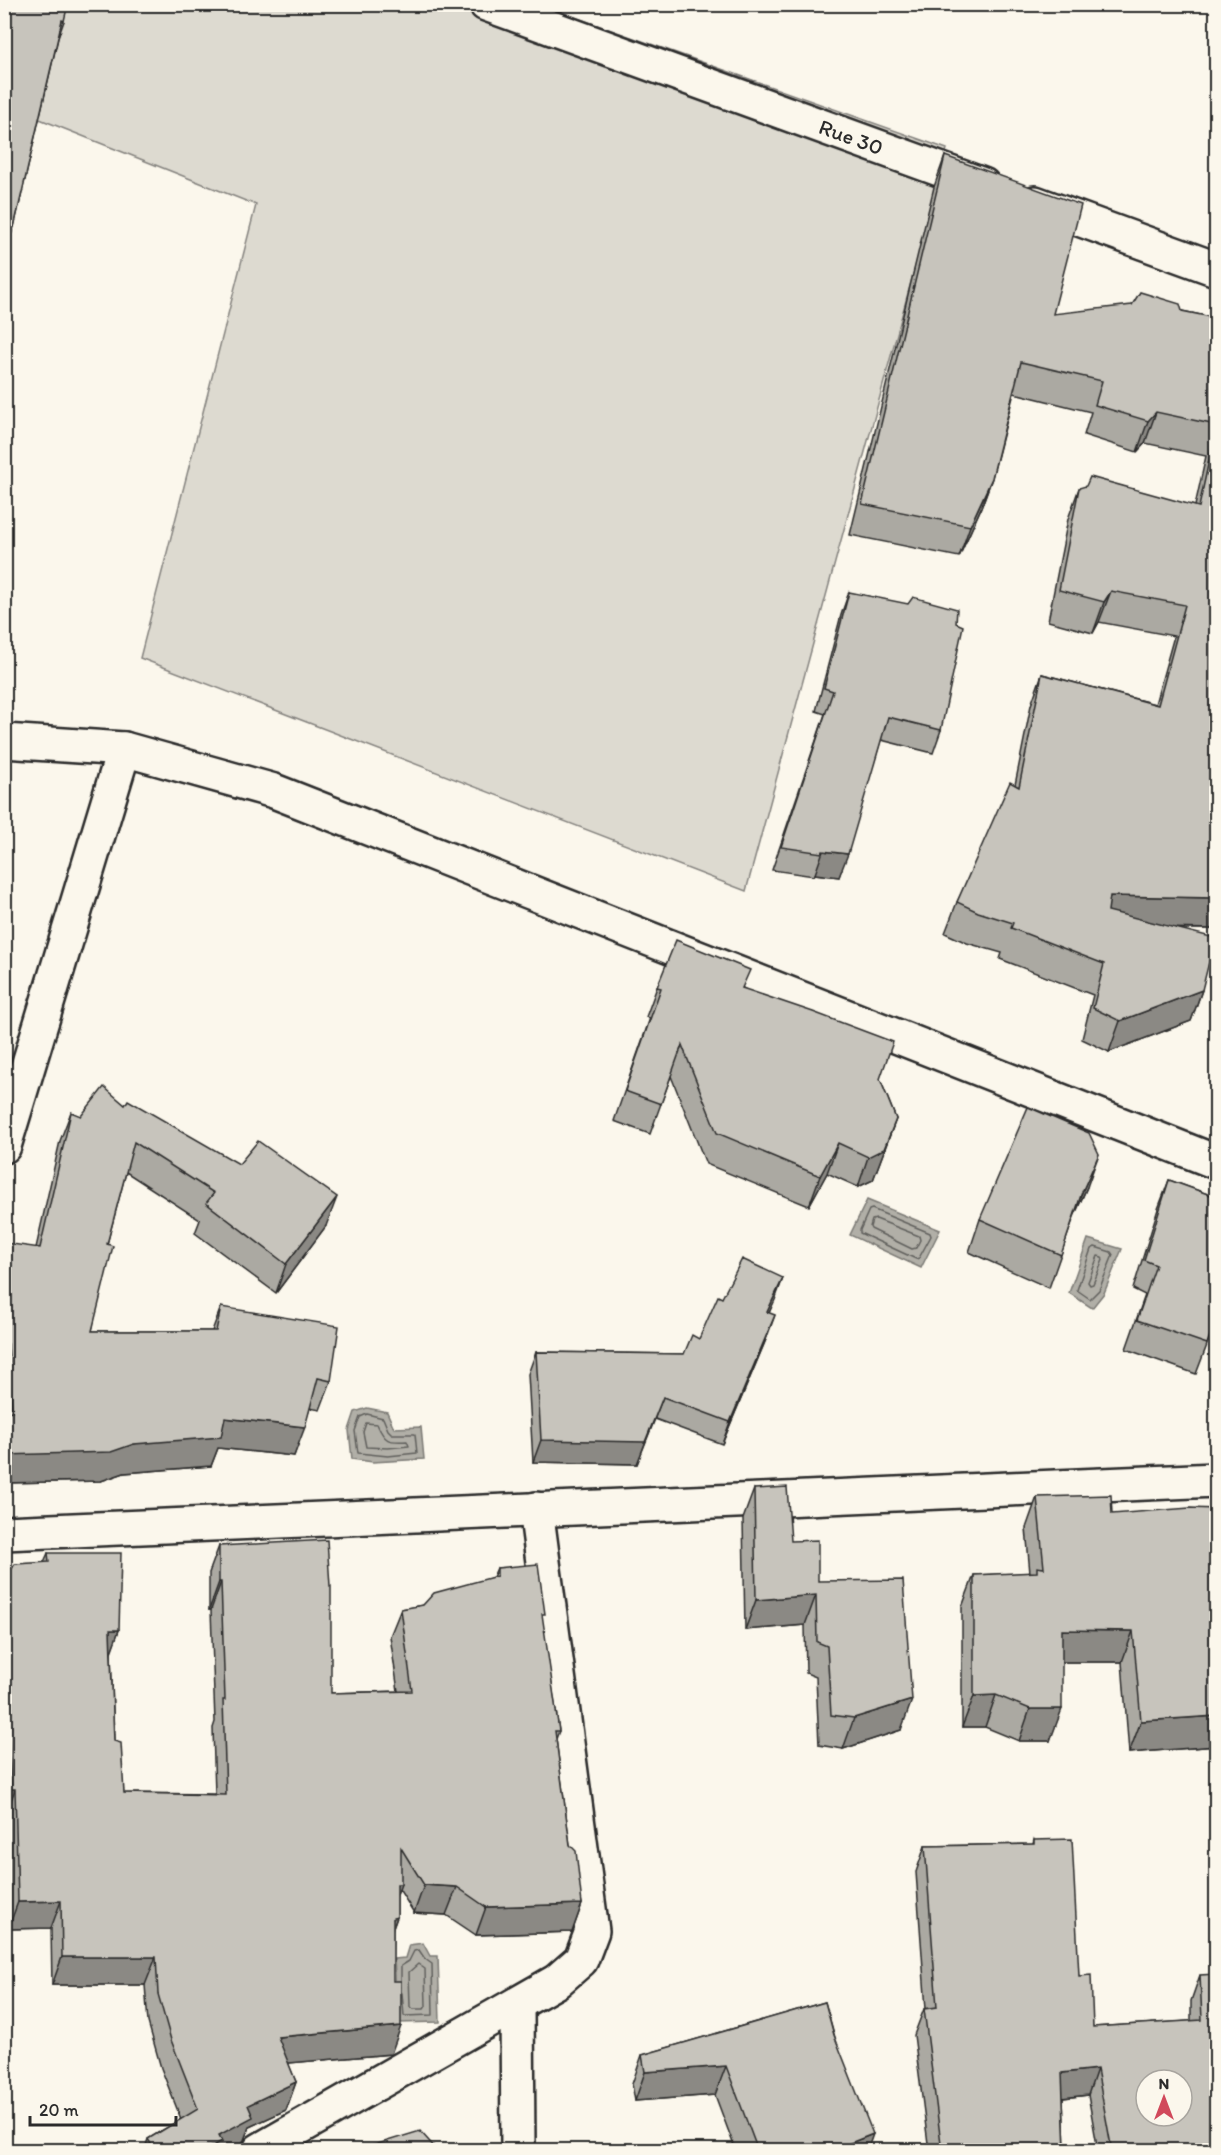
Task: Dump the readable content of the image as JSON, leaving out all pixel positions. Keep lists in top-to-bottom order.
{
  "streets": {
    "street": ["Rue 30"]
  },
  "scale_bar": "20 m",
  "north": "top"
}
